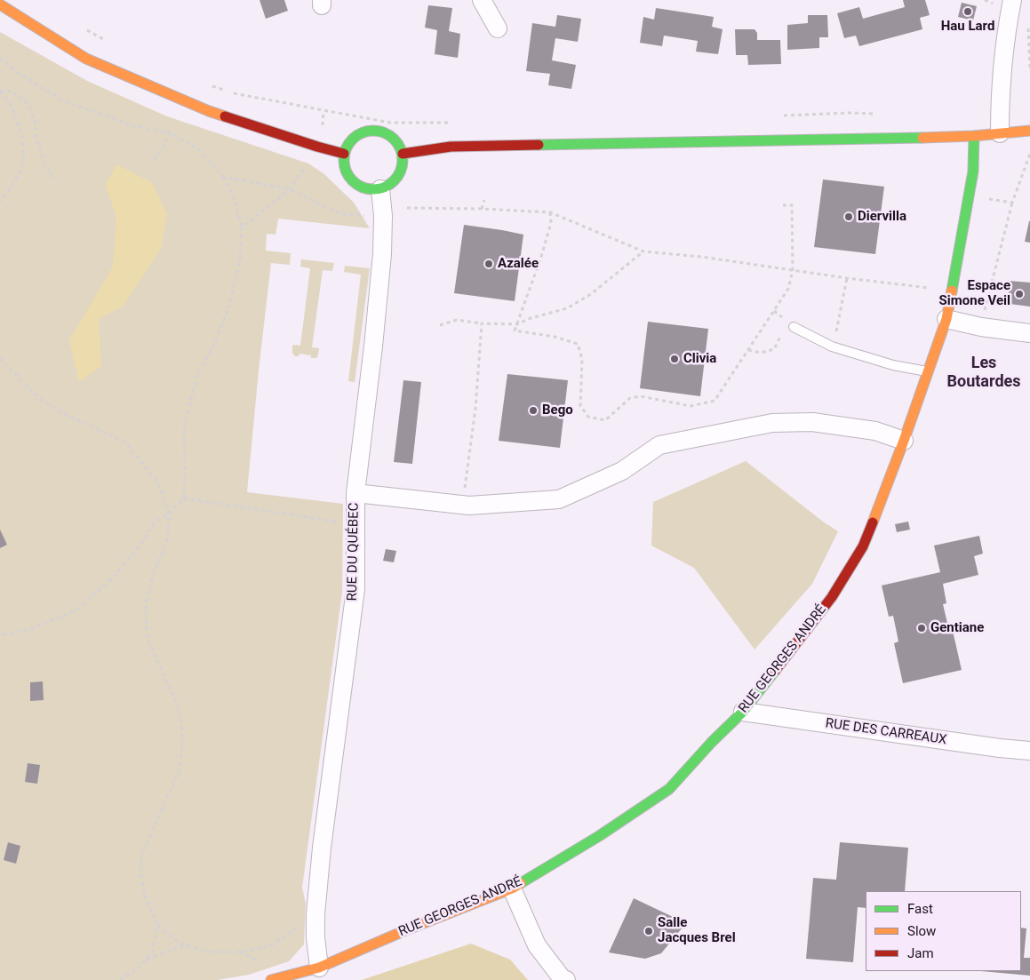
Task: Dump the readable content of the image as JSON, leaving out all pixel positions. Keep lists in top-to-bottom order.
{
  "streets": {
    "street": ["RUE DU QUÉBEC", "RUE GEORGES ANDRÉ", "RUE DES CARREAUX"]
  },
  "crossings": [
    ["RUE DU QUÉBEC", "RUE GEORGES ANDRÉ"],
    ["RUE GEORGES ANDRÉ", "RUE DES CARREAUX"]
  ],
  "districts": ["Les Boutardes"],
  "places": [
    "Hau Lard",
    "Diervilla",
    "Azalée",
    "Espace Simone Veil",
    "Clivia",
    "Bego",
    "Gentiane",
    "Salle Jacques Brel"
  ],
  "legend": ["Fast", "Slow", "Jam"]
}
